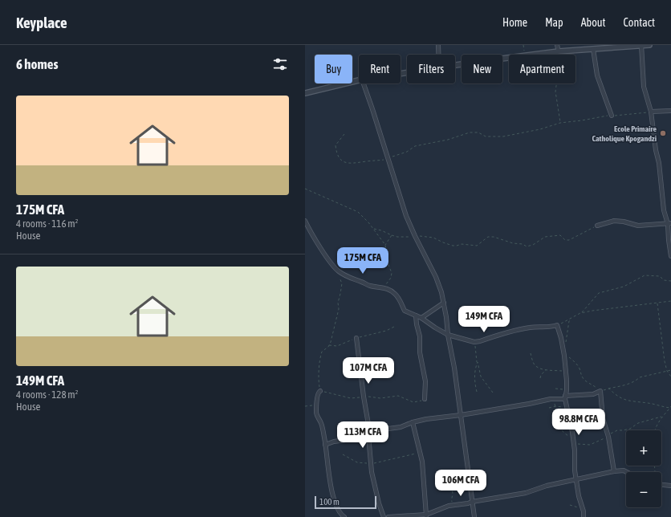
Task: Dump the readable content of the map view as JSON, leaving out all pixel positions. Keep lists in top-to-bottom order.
{
  "places": ["Ecole Primaire Catholique Kpogandzi"],
  "scale_bar": "100 m",
  "page": {
    "header": "Keyplace",
    "nav": [
      "Home",
      "Map",
      "About",
      "Contact"
    ],
    "heading": "6 homes",
    "chip": [
      "Buy",
      "Rent",
      "Filters",
      "New",
      "Apartment"
    ],
    "list": [
      {
        "name": "175M CFA",
        "note": "4 rooms · 116 m² · House"
      },
      {
        "name": "149M CFA",
        "note": "4 rooms · 128 m² · House"
      }
    ],
    "price": [
      "175M CFA",
      "149M CFA",
      "107M CFA",
      "98.8M CFA",
      "113M CFA",
      "106M CFA"
    ],
    "map_buttons": ["+", "−"],
    "scale": "100 m"
  }
}
